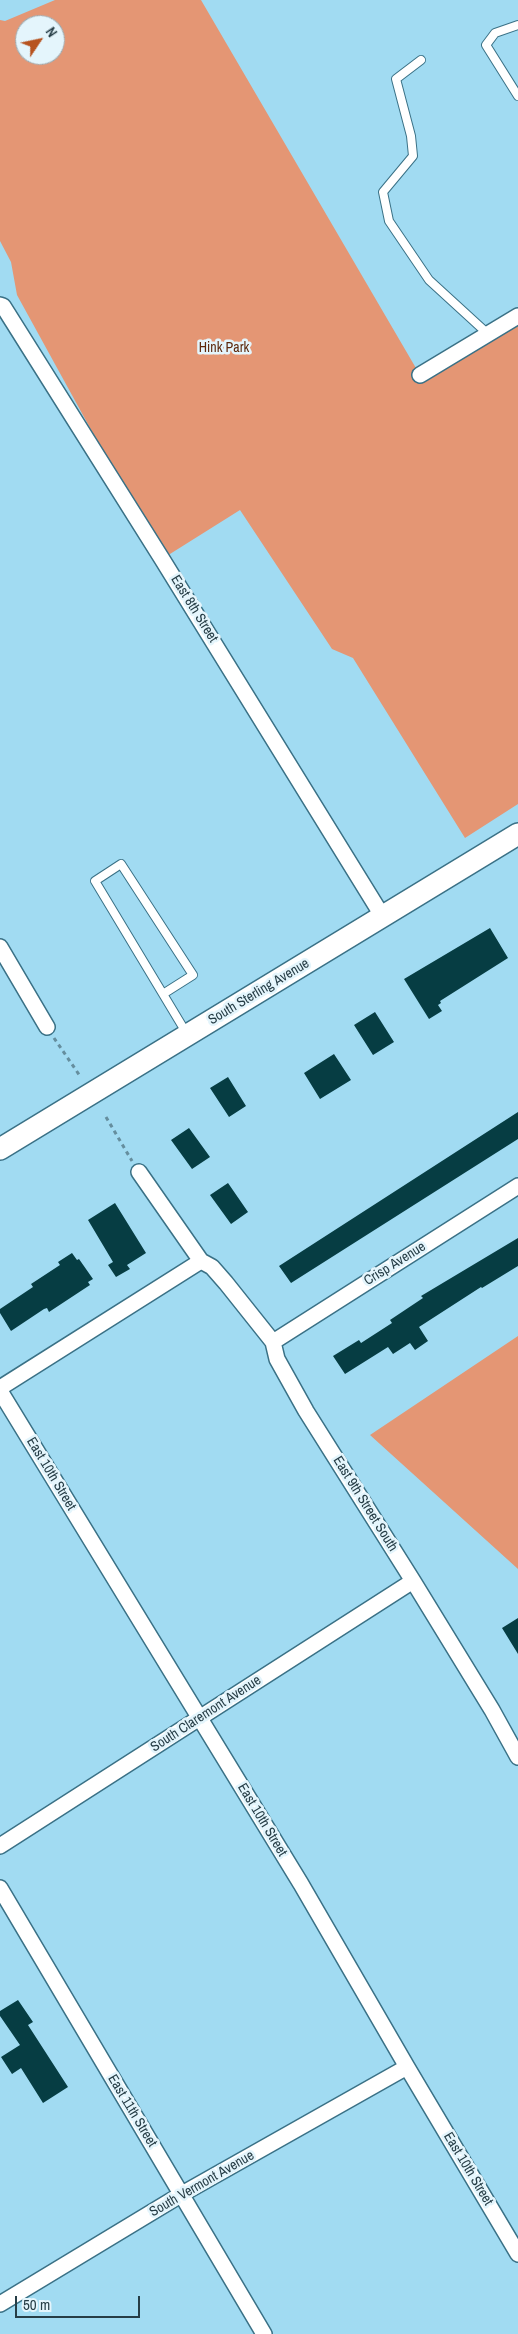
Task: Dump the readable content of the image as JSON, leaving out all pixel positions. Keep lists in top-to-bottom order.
{
  "streets": {
    "main road": ["South Sterling Avenue"],
    "street": [
      "East 8th Street",
      "Crisp Avenue",
      "East 10th Street",
      "East 9th Street South",
      "South Claremont Avenue",
      "East 11th Street",
      "South Vermont Avenue"
    ]
  },
  "crossings": [
    ["East 8th Street", "South Sterling Avenue"],
    ["Crisp Avenue", "East 9th Street South"],
    ["East 10th Street", "South Claremont Avenue"],
    ["East 10th Street", "South Vermont Avenue"],
    ["East 9th Street South", "South Claremont Avenue"],
    ["East 11th Street", "South Vermont Avenue"]
  ],
  "parks": ["Hink Park"],
  "scale_bar": "50 m",
  "north": "top right"
}
